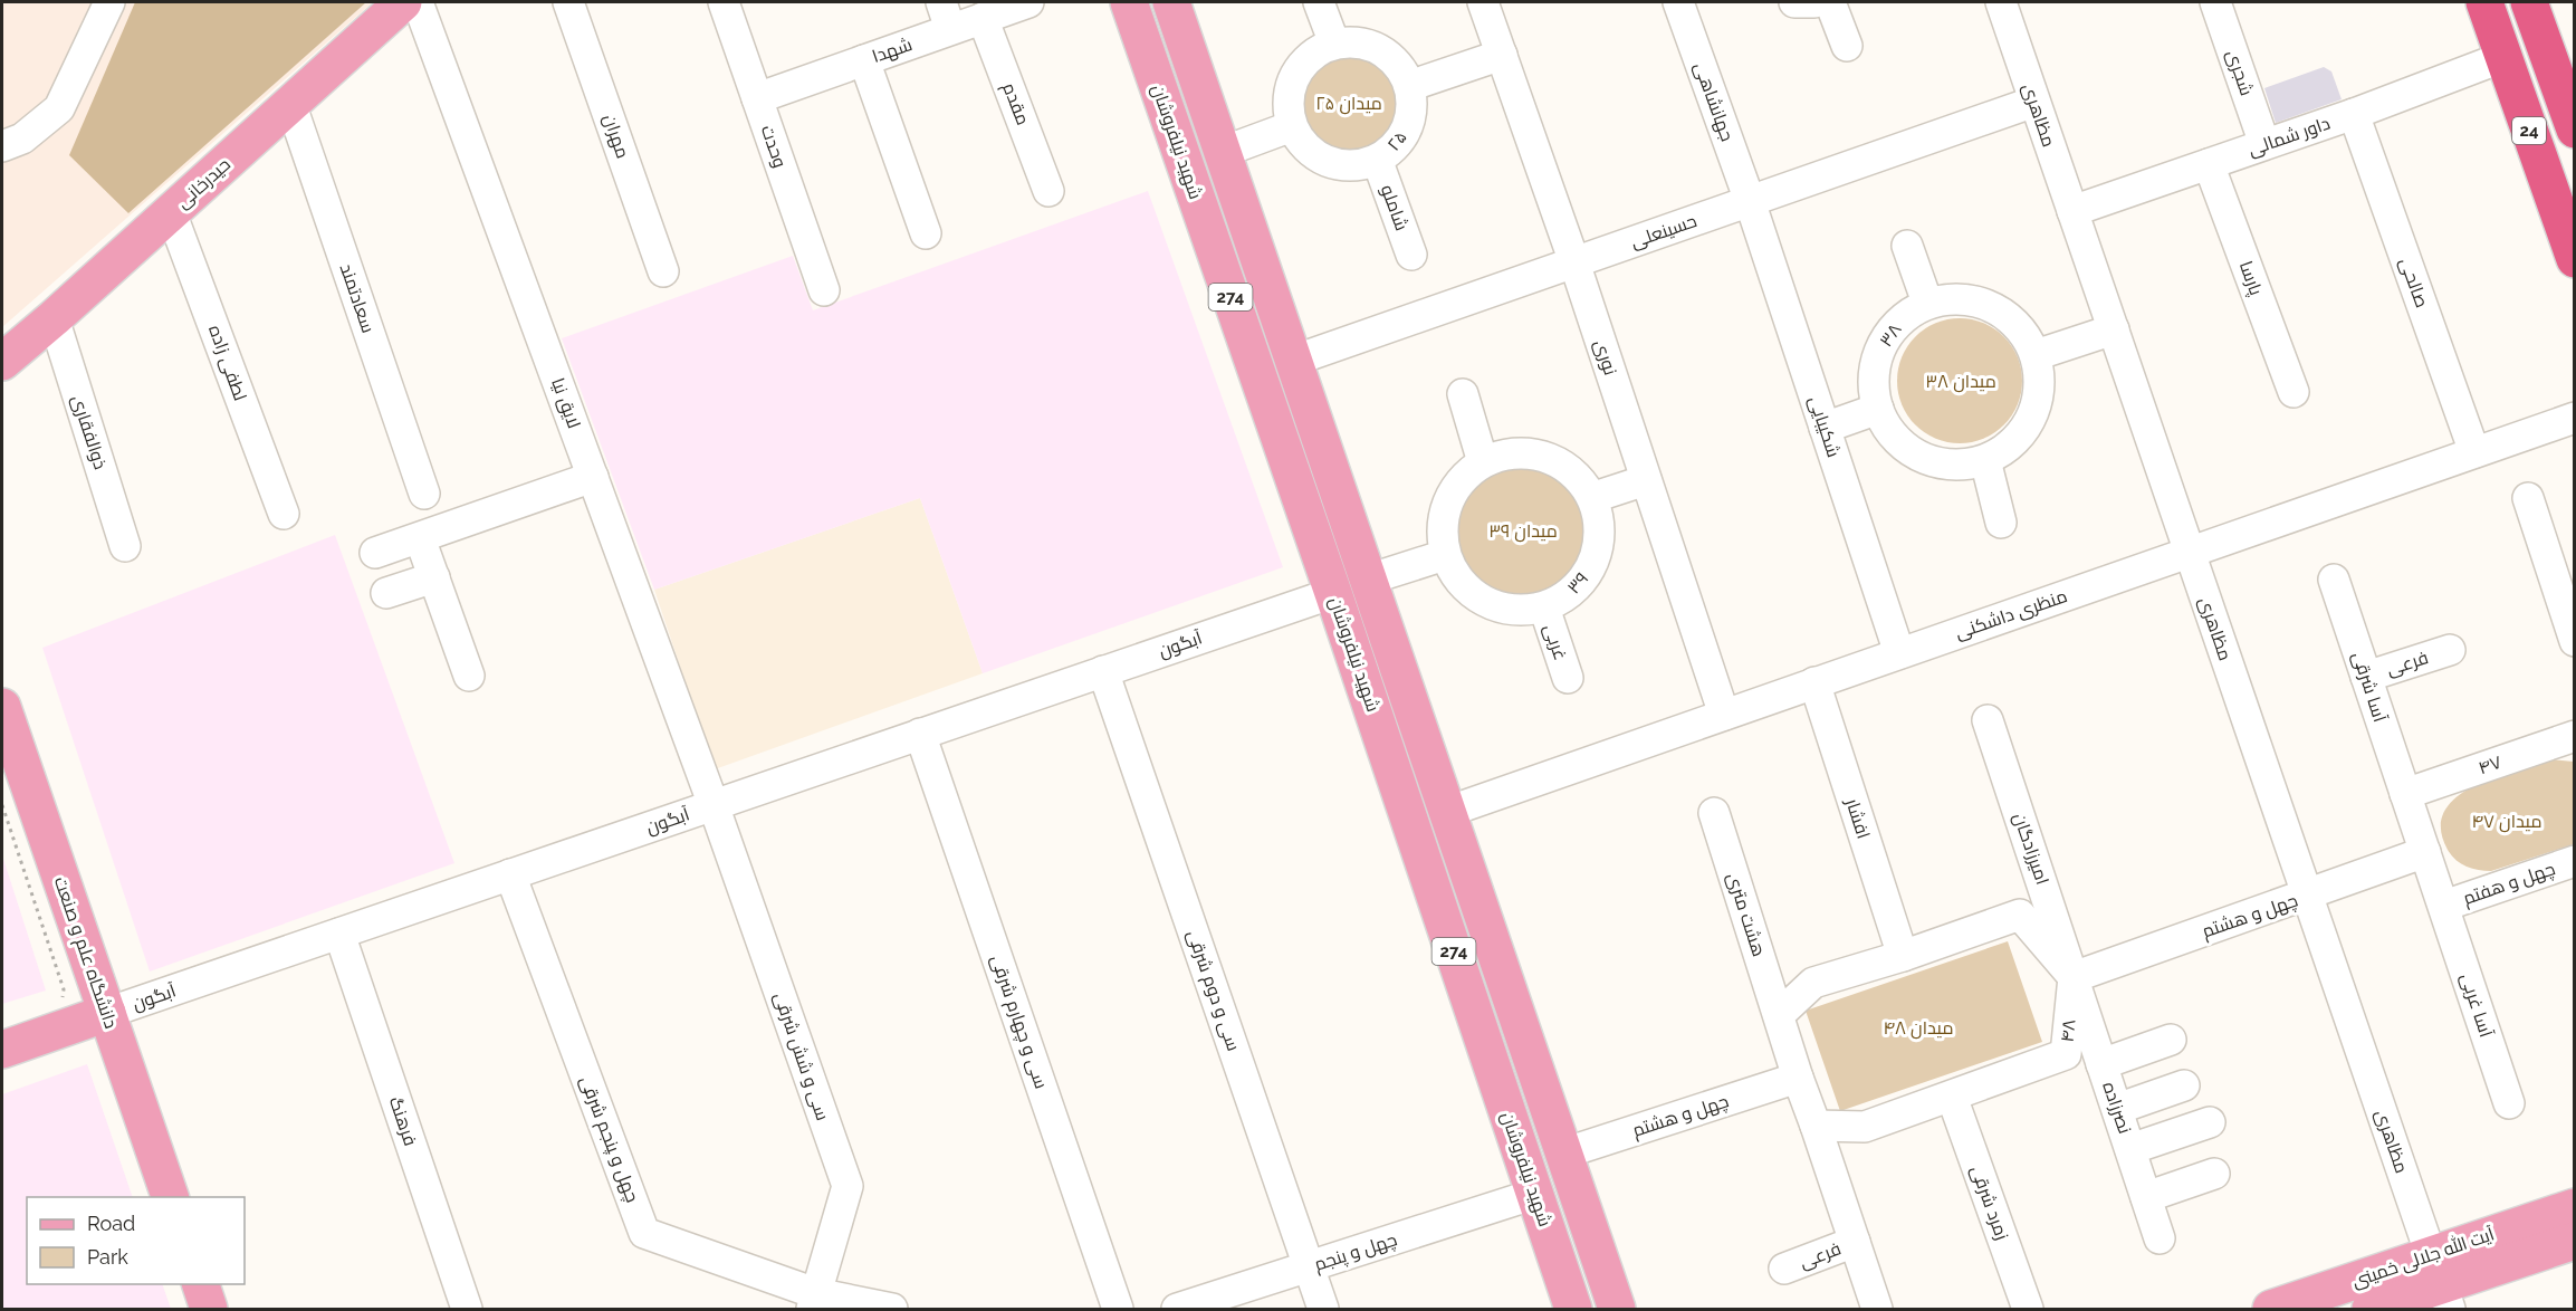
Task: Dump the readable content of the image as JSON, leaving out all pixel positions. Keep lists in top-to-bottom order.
{
  "streets": {
    "highway": ["24"],
    "main road": [
      "شهید نیلفروشان",
      "حیدرخانی",
      "274",
      "آبگون",
      "دانشگاه علم و صنعت",
      "آيت الله جلالى خمينى"
    ],
    "street": [
      "شهدا",
      "شجری",
      "جهانشاهی",
      "مقدم",
      "مظاهری",
      "مهران",
      "داور شمالی",
      "۲۵",
      "وحدت",
      "شاملو",
      "حسینعلی",
      "پارسا",
      "صالحی",
      "سعادتمند",
      "۳۸",
      "نوری",
      "لطفی زاده",
      "لایق نیا",
      "شکیبایی",
      "ذوالفقاری",
      "۳۹",
      "منظری داشکنی",
      "غربی",
      "فرعی",
      "آسا شرقی",
      "۴۷",
      "افشار",
      "امیرزادگان",
      "چهل و هفتم",
      "هشت متری",
      "چهل و هشتم",
      "سی و دوم شرقی",
      "آسا غربی",
      "سی و چهارم شرقی",
      "۴۸",
      "سی و شش شرقی",
      "نصرزاده",
      "فرهنگ",
      "چهل و ‍پنجم شرقی",
      "زمرد شرقی",
      "چهل و پنجم"
    ]
  },
  "crossings": [
    ["شهدا", "مقدم"],
    ["شهدا", "وحدت"],
    ["شجری", "داور شمالی"],
    ["جهانشاهی", "حسینعلی"],
    ["جهانشاهی", "شکیبایی"],
    ["مظاهری", "داور شمالی"],
    ["مظاهری", "حسینعلی"],
    ["مظاهری", "منظری داشکنی"],
    ["مظاهری", "چهل و هشتم"],
    ["مظاهری", "آيت الله جلالى خمينى"],
    ["24", "داور شمالی"],
    ["داور شمالی", "پارسا"],
    ["داور شمالی", "صالحی"],
    ["۲۵", "شاملو"],
    ["شهید نیلفروشان", "274"],
    ["شهید نیلفروشان", "منظری داشکنی"],
    ["شهید نیلفروشان", "آبگون"],
    ["شهید نیلفروشان", "چهل و هشتم"],
    ["شهید نیلفروشان", "چهل و پنجم"],
    ["حیدرخانی", "سعادتمند"],
    ["حیدرخانی", "لطفی زاده"],
    ["حیدرخانی", "ذوالفقاری"],
    ["حسینعلی", "274"],
    ["حسینعلی", "نوری"],
    ["حسینعلی", "شکیبایی"],
    ["صالحی", "منظری داشکنی"],
    ["نوری", "منظری داشکنی"],
    ["لایق نیا", "آبگون"],
    ["لایق نیا", "سی و شش شرقی"],
    ["شکیبایی", "منظری داشکنی"],
    ["۳۹", "غربی"],
    ["منظری داشکنی", "افشار"],
    ["آبگون", "دانشگاه علم و صنعت"],
    ["آبگون", "سی و دوم شرقی"],
    ["آبگون", "سی و چهارم شرقی"],
    ["آبگون", "سی و شش شرقی"],
    ["آبگون", "فرهنگ"],
    ["آبگون", "چهل و ‍پنجم شرقی"],
    ["فرعی", "آسا شرقی"],
    ["آسا شرقی", "۴۷"],
    ["آسا شرقی", "چهل و هشتم"],
    ["آسا شرقی", "آسا غربی"],
    ["امیرزادگان", "چهل و هشتم"],
    ["امیرزادگان", "۴۸"],
    ["امیرزادگان", "نصرزاده"],
    ["چهل و هفتم", "آسا غربی"],
    ["چهل و هشتم", "آسا غربی"],
    ["چهل و هشتم", "۴۸"],
    ["چهل و هشتم", "نصرزاده"],
    ["سی و دوم شرقی", "چهل و پنجم"],
    ["۴۸", "نصرزاده"],
    ["۴۸", "زمرد شرقی"],
    ["سی و شش شرقی", "چهل و ‍پنجم شرقی"]
  ],
  "parks": [
    "میدان ۲۵",
    "میدان ۳۸",
    "میدان ۳۹",
    "میدان ۴۷",
    "میدان ۴۸"
  ],
  "legend": ["Road", "Park"]
}
